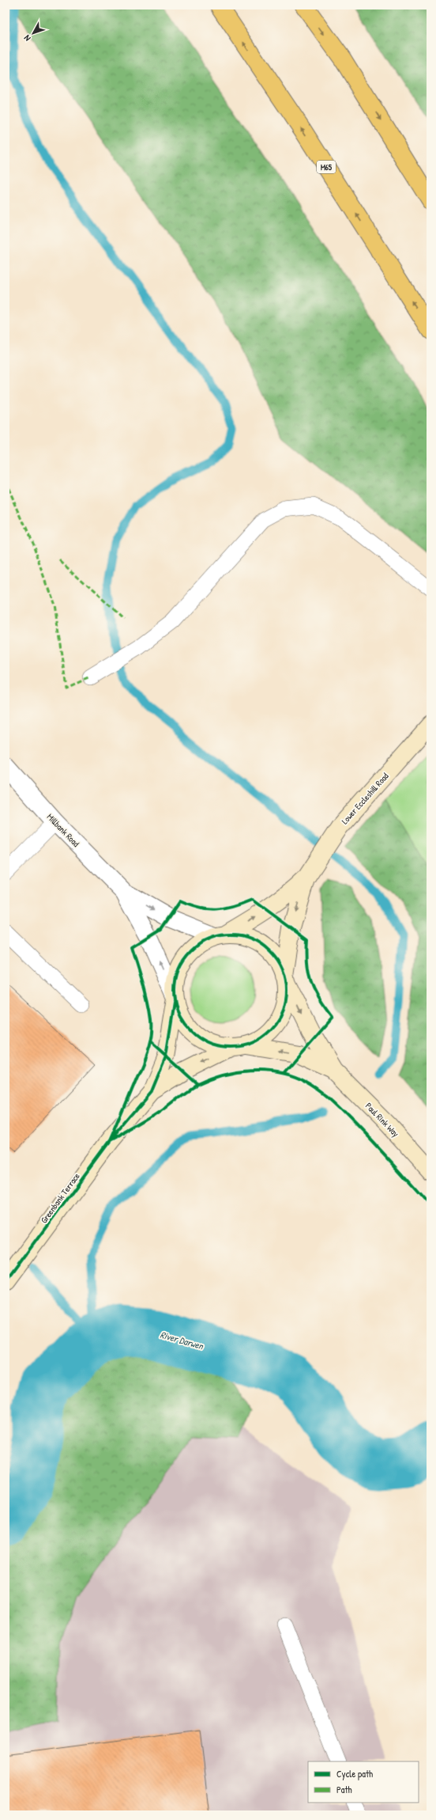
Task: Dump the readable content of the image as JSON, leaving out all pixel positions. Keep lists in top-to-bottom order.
{
  "streets": {
    "highway": ["M65"],
    "street": [
      "Lower Eccleshill Road",
      "Millbank Road",
      "Paul Rink Way",
      "Greenbank Terrace"
    ]
  },
  "crossings": [
    ["Lower Eccleshill Road", "Millbank Road"],
    ["Lower Eccleshill Road", "Paul Rink Way"],
    ["Lower Eccleshill Road", "Greenbank Terrace"],
    ["Millbank Road", "Paul Rink Way"],
    ["Millbank Road", "Greenbank Terrace"],
    ["Paul Rink Way", "Greenbank Terrace"]
  ],
  "water": ["River Darwen"],
  "legend": ["Cycle path", "Path"],
  "north": "bottom left"
}
